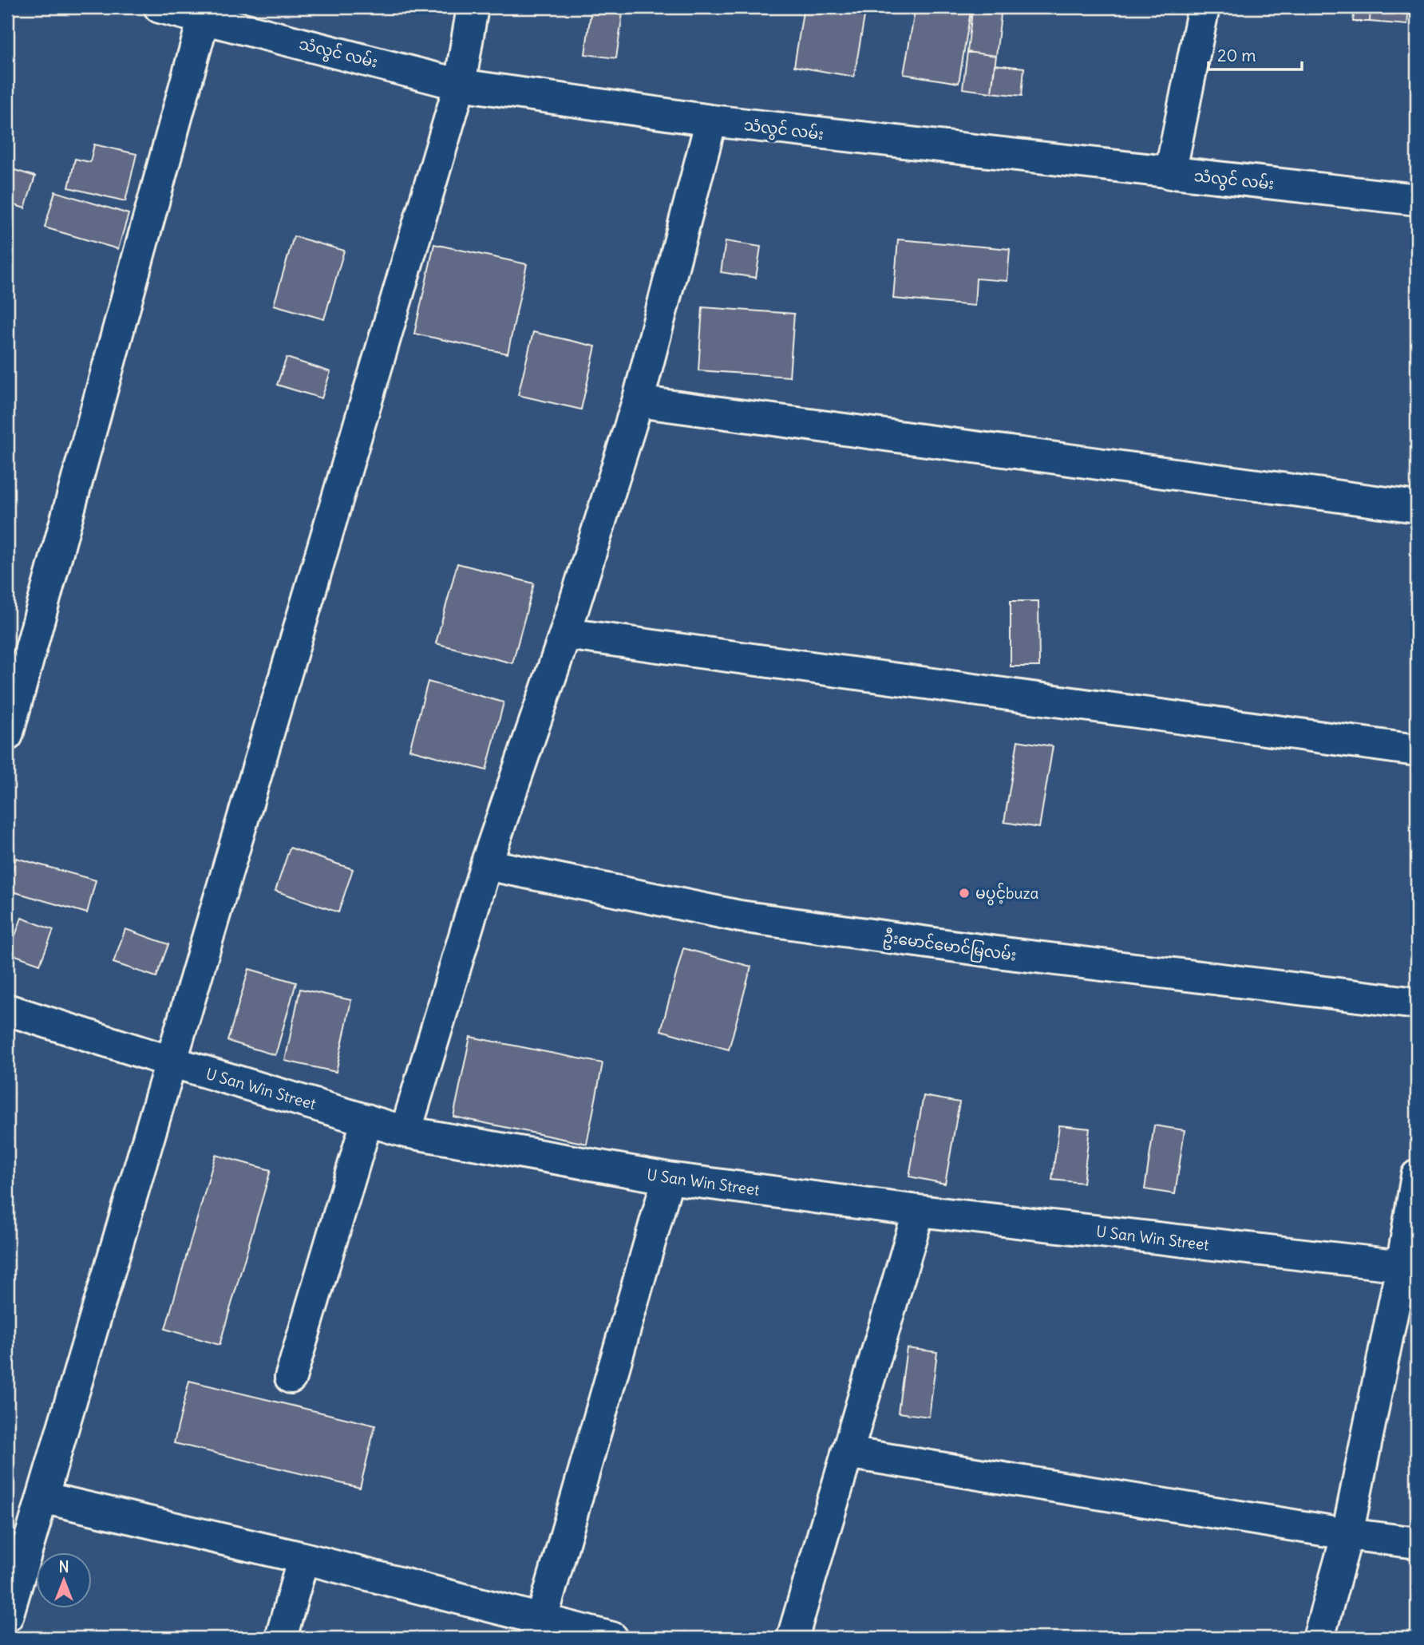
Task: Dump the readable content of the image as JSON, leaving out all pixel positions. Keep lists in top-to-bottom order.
{
  "streets": {
    "street": ["သံလွင် လမ်း", "ဦးမောင်မောင်မြလမ်း", "U San Win Street"]
  },
  "places": ["မပွင့်buza"],
  "scale_bar": "20 m",
  "north": "top"
}
